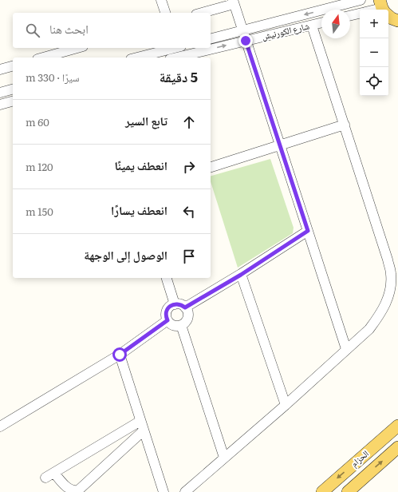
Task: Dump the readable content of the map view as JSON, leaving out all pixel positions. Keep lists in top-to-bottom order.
{
  "streets": {
    "main road": ["الحزام"],
    "street": ["شارع الكورنيش"]
  },
  "north": "top",
  "page": {
    "map_buttons": ["+", "−"],
    "search": "ابحث هنا",
    "heading": ["5 دقيقة", "سيرًا · 330 m"],
    "list": [
      ["تابع السير", "60 m"],
      ["انعطف يمينًا", "120 m"],
      ["انعطف يسارًا", "150 m"],
      "الوصول إلى الوجهة"
    ]
  }
}
